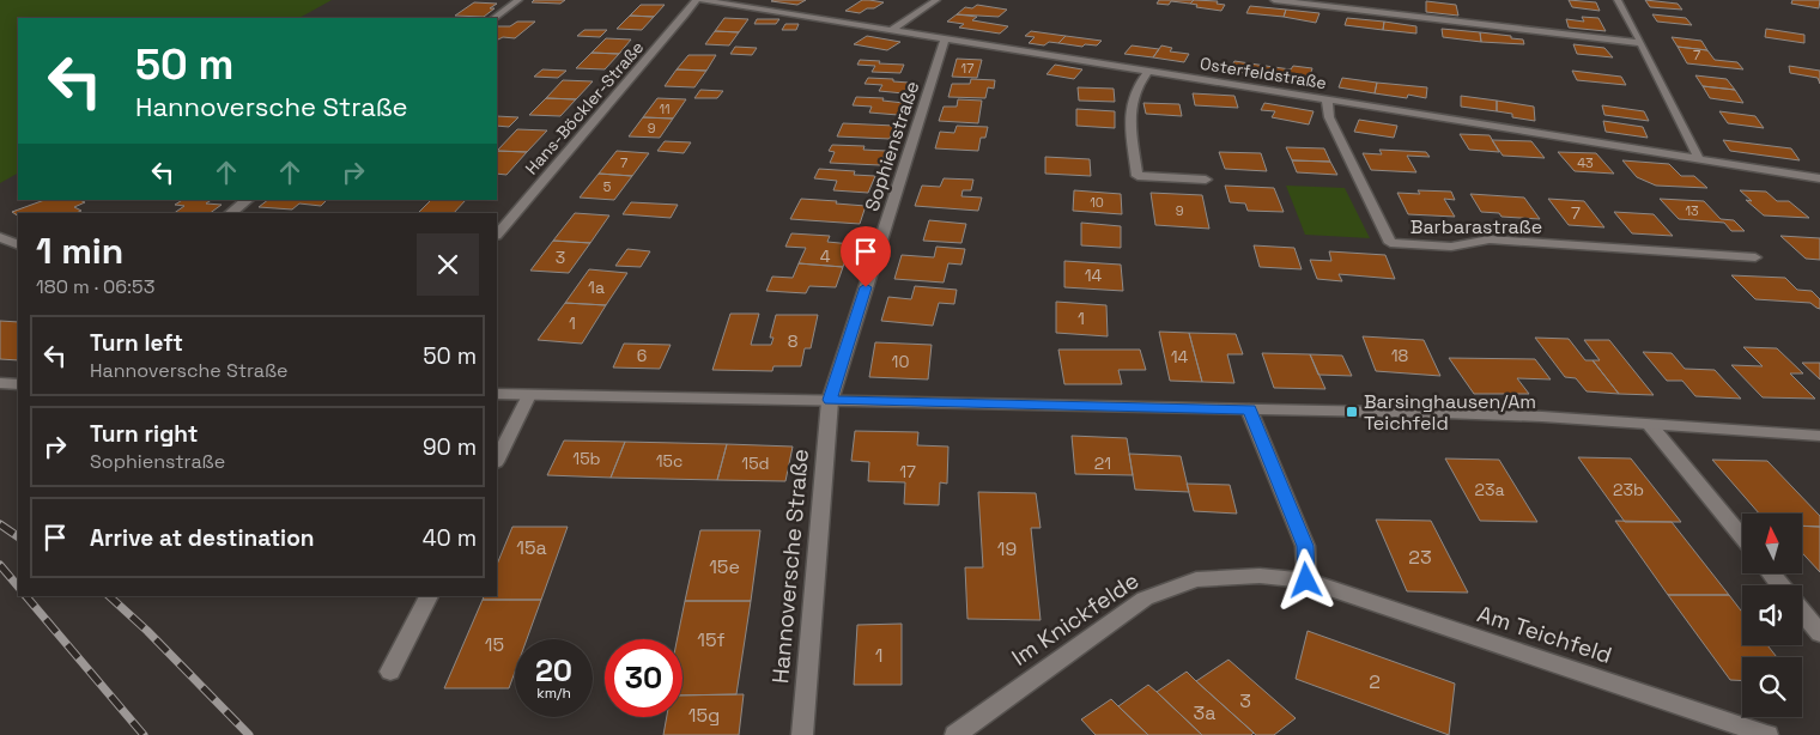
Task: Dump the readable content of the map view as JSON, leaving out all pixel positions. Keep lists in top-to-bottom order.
{
  "streets": {
    "street": [
      "Osterfeldstraße",
      "Hans-Böckler-Straße",
      "Sophienstraße",
      "Barbarastraße",
      "Hannoversche Straße",
      "Im Knickfelde",
      "Am Teichfeld"
    ]
  },
  "crossings": [
    ["Osterfeldstraße", "Sophienstraße"],
    ["Osterfeldstraße", "Barbarastraße"],
    ["Sophienstraße", "Hannoversche Straße"],
    ["Im Knickfelde", "Am Teichfeld"]
  ],
  "places": {
    "transit": ["Barsinghausen/Am Teichfeld"]
  },
  "house_numbers": [
    "7",
    "17",
    "11",
    "9",
    "7",
    "43",
    "5",
    "10",
    "9",
    "13",
    "7",
    "4",
    "3",
    "14",
    "1a",
    "1",
    "1",
    "8",
    "6",
    "18",
    "14",
    "10",
    "15b",
    "15c",
    "15d",
    "21",
    "17",
    "23a",
    "23b",
    "15a",
    "19",
    "23",
    "15e",
    "15f",
    "15",
    "1",
    "2",
    "3",
    "3a",
    "15g"
  ],
  "north": "top",
  "page": {
    "turn": ["50 m", "Hannoversche Straße"],
    "heading": ["1 min", "180 m · 06:53"],
    "list": [
      {
        "name": "Turn left",
        "note": "Hannoversche Straße",
        "value": "50 m"
      },
      {
        "name": "Turn right",
        "note": "Sophienstraße",
        "value": "90 m"
      },
      {
        "name": "Arrive at destination",
        "value": "40 m"
      }
    ],
    "speed": "20 km/h",
    "limit": "30"
  }
}
